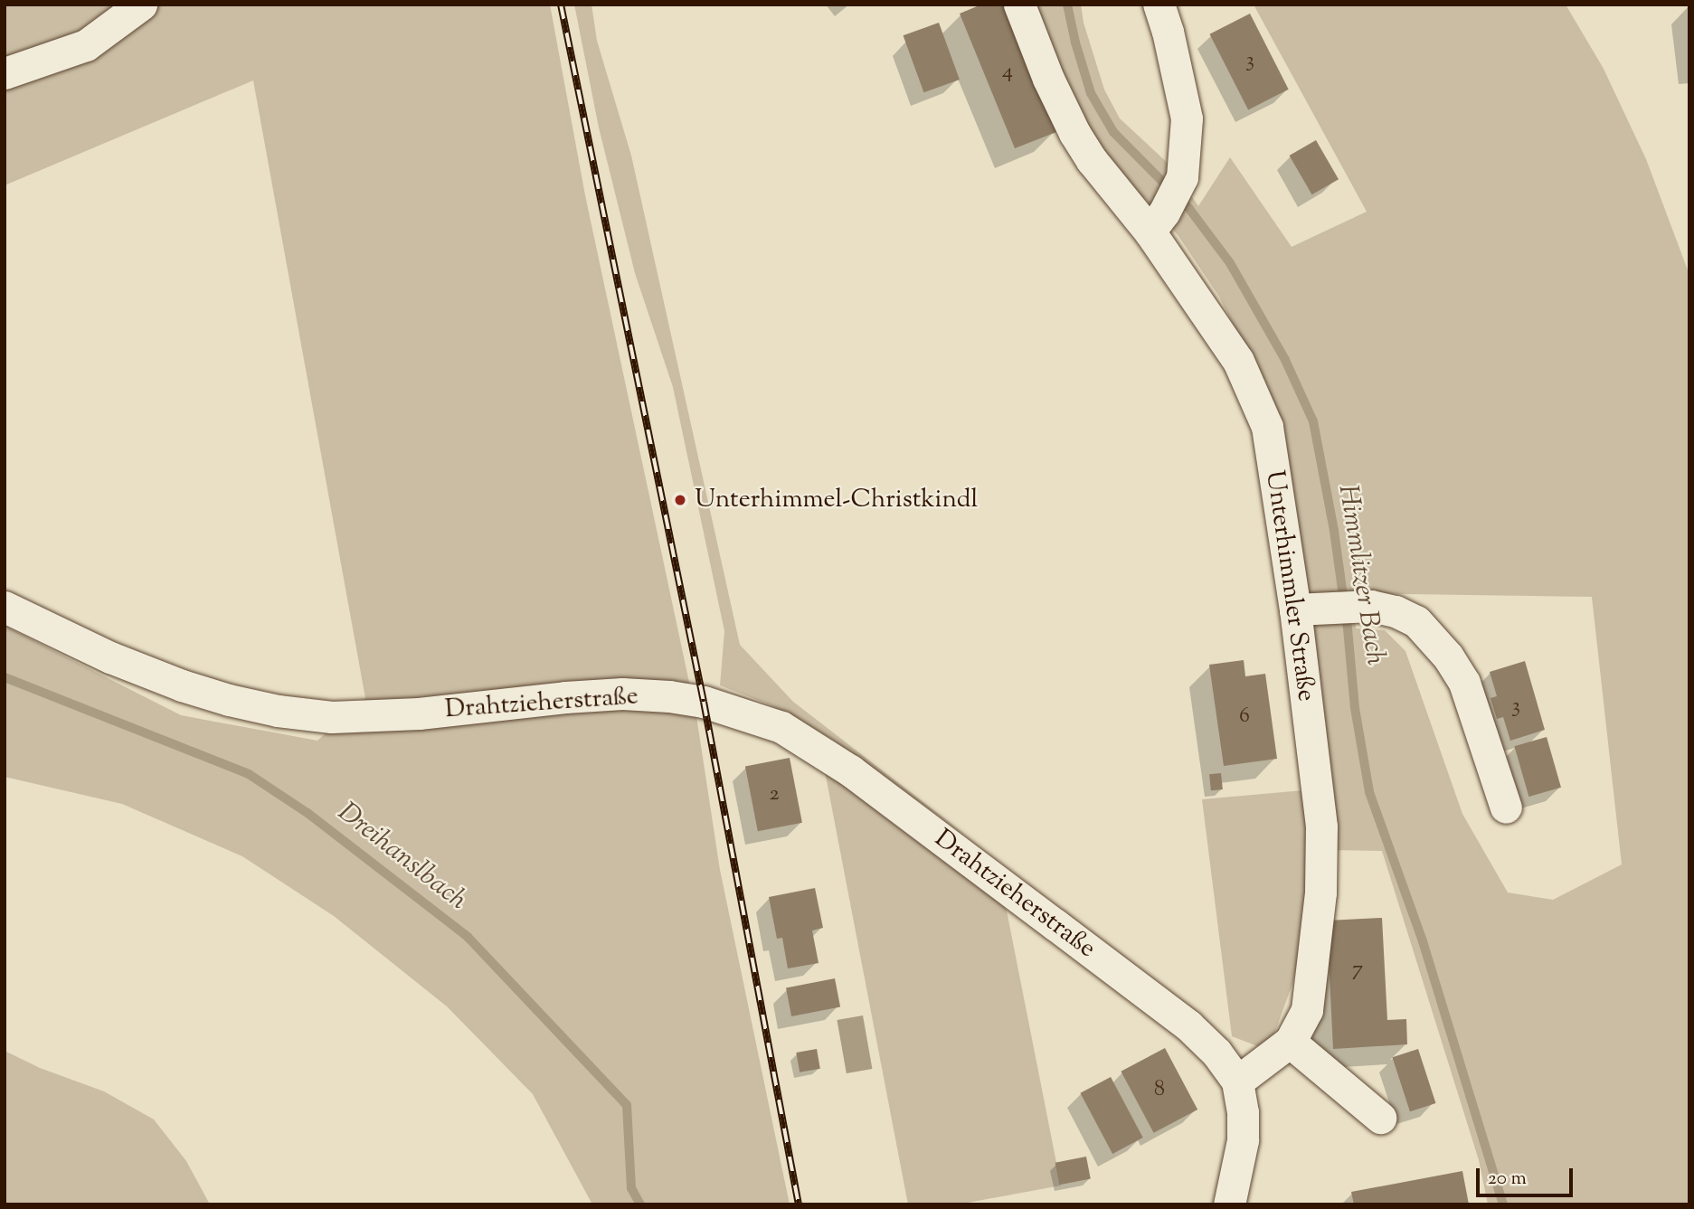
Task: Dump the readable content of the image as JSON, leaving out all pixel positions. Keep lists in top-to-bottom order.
{
  "streets": {
    "street": ["Unterhimmler Straße", "Drahtzieherstraße"]
  },
  "crossings": [
    ["Unterhimmler Straße", "Drahtzieherstraße"]
  ],
  "water": ["Himmlitzer Bach", "Dreihanslbach"],
  "places": ["Unterhimmel-Christkindl"],
  "house_numbers": [
    "3",
    "4",
    "3",
    "6",
    "2",
    "7",
    "8"
  ],
  "scale_bar": "20 m"
}
